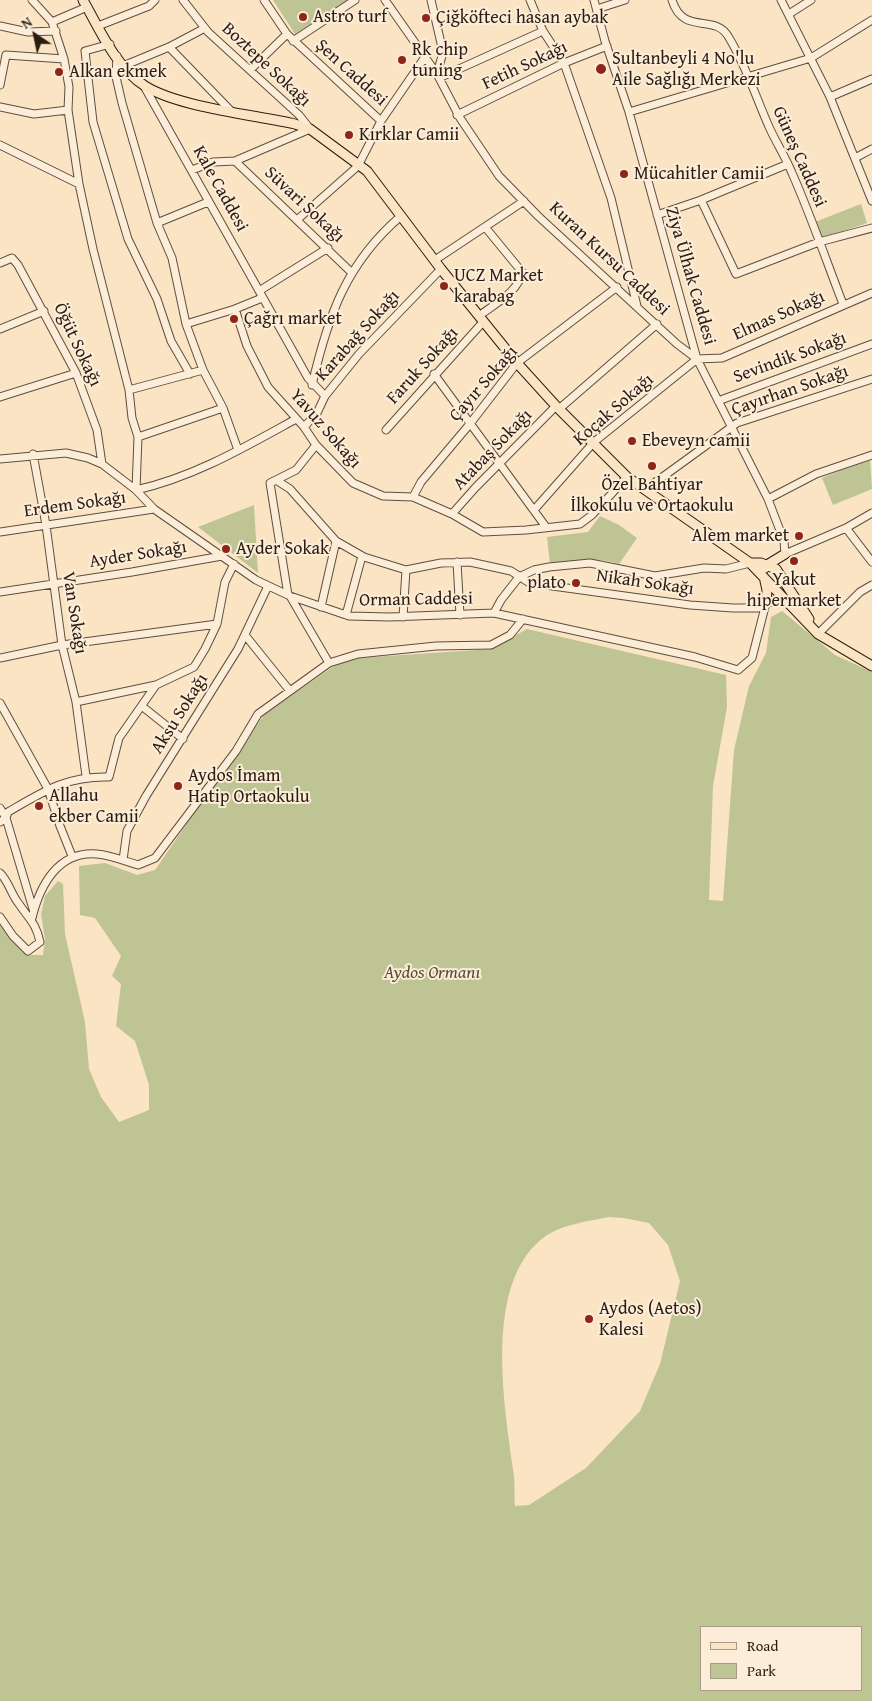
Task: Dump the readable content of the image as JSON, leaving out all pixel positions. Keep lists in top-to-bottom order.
{
  "streets": {
    "main road": ["Kale Caddesi"],
    "street": [
      "Boztepe Sokağı",
      "Fetih Sokağı",
      "Şen Caddesi",
      "Güneş Caddesi",
      "Süvari Sokağı",
      "Kuran Kursu Caddesi",
      "Ziya Ülhak Caddesi",
      "Elmas Sokağı",
      "Karabağ Sokağı",
      "Öğüt Sokağı",
      "Sevindik Sokağı",
      "Faruk Sokağı",
      "Çayır Sokağı",
      "Çayırhan Sokağı",
      "Koçak Sokağı",
      "Yavuz Sokağı",
      "Atabaş Sokağı",
      "Erdem Sokağı",
      "Ayder Sokağı",
      "Nikah Sokağı",
      "Orman Caddesi",
      "Van Sokağı",
      "Aksu Sokağı"
    ]
  },
  "crossings": [
    ["Fetih Sokağı", "Kuran Kursu Caddesi"],
    ["Fetih Sokağı", "Ziya Ülhak Caddesi"],
    ["Güneş Caddesi", "Elmas Sokağı"],
    ["Kale Caddesi", "Karabağ Sokağı"],
    ["Kuran Kursu Caddesi", "Ziya Ülhak Caddesi"],
    ["Kuran Kursu Caddesi", "Elmas Sokağı"],
    ["Kuran Kursu Caddesi", "Sevindik Sokağı"],
    ["Kuran Kursu Caddesi", "Çayır Sokağı"],
    ["Kuran Kursu Caddesi", "Çayırhan Sokağı"],
    ["Kuran Kursu Caddesi", "Koçak Sokağı"],
    ["Kuran Kursu Caddesi", "Atabaş Sokağı"],
    ["Ziya Ülhak Caddesi", "Elmas Sokağı"],
    ["Ziya Ülhak Caddesi", "Koçak Sokağı"],
    ["Elmas Sokağı", "Koçak Sokağı"],
    ["Karabağ Sokağı", "Yavuz Sokağı"],
    ["Öğüt Sokağı", "Orman Caddesi"],
    ["Çayır Sokağı", "Yavuz Sokağı"],
    ["Yavuz Sokağı", "Atabaş Sokağı"],
    ["Erdem Sokağı", "Orman Caddesi"],
    ["Erdem Sokağı", "Van Sokağı"],
    ["Ayder Sokağı", "Orman Caddesi"],
    ["Ayder Sokağı", "Van Sokağı"],
    ["Nikah Sokağı", "Orman Caddesi"],
    ["Orman Caddesi", "Van Sokağı"],
    ["Orman Caddesi", "Aksu Sokağı"]
  ],
  "parks": ["Aydos Ormanı"],
  "places": [
    "Astro turf",
    "Çiğköfteci hasan aybak",
    "Rk chip tuning",
    "Sultanbeyli 4 No'lu Aile Sağlığı Merkezi",
    "Alkan ekmek",
    "Kırklar Camii",
    "Mücahitler Camii",
    "UCZ Market karabag",
    "Çağrı market",
    "Ebeveyn camii",
    "Özel Bahtiyar İlkokulu ve Ortaokulu",
    "Alem market",
    "Ayder Sokak",
    "Yakut hipermarket",
    "plato",
    "Aydos İmam Hatip Ortaokulu",
    "Allahu ekber Camii",
    "Aydos (Aetos) Kalesi"
  ],
  "legend": ["Road", "Park"],
  "north": "top left"
}
